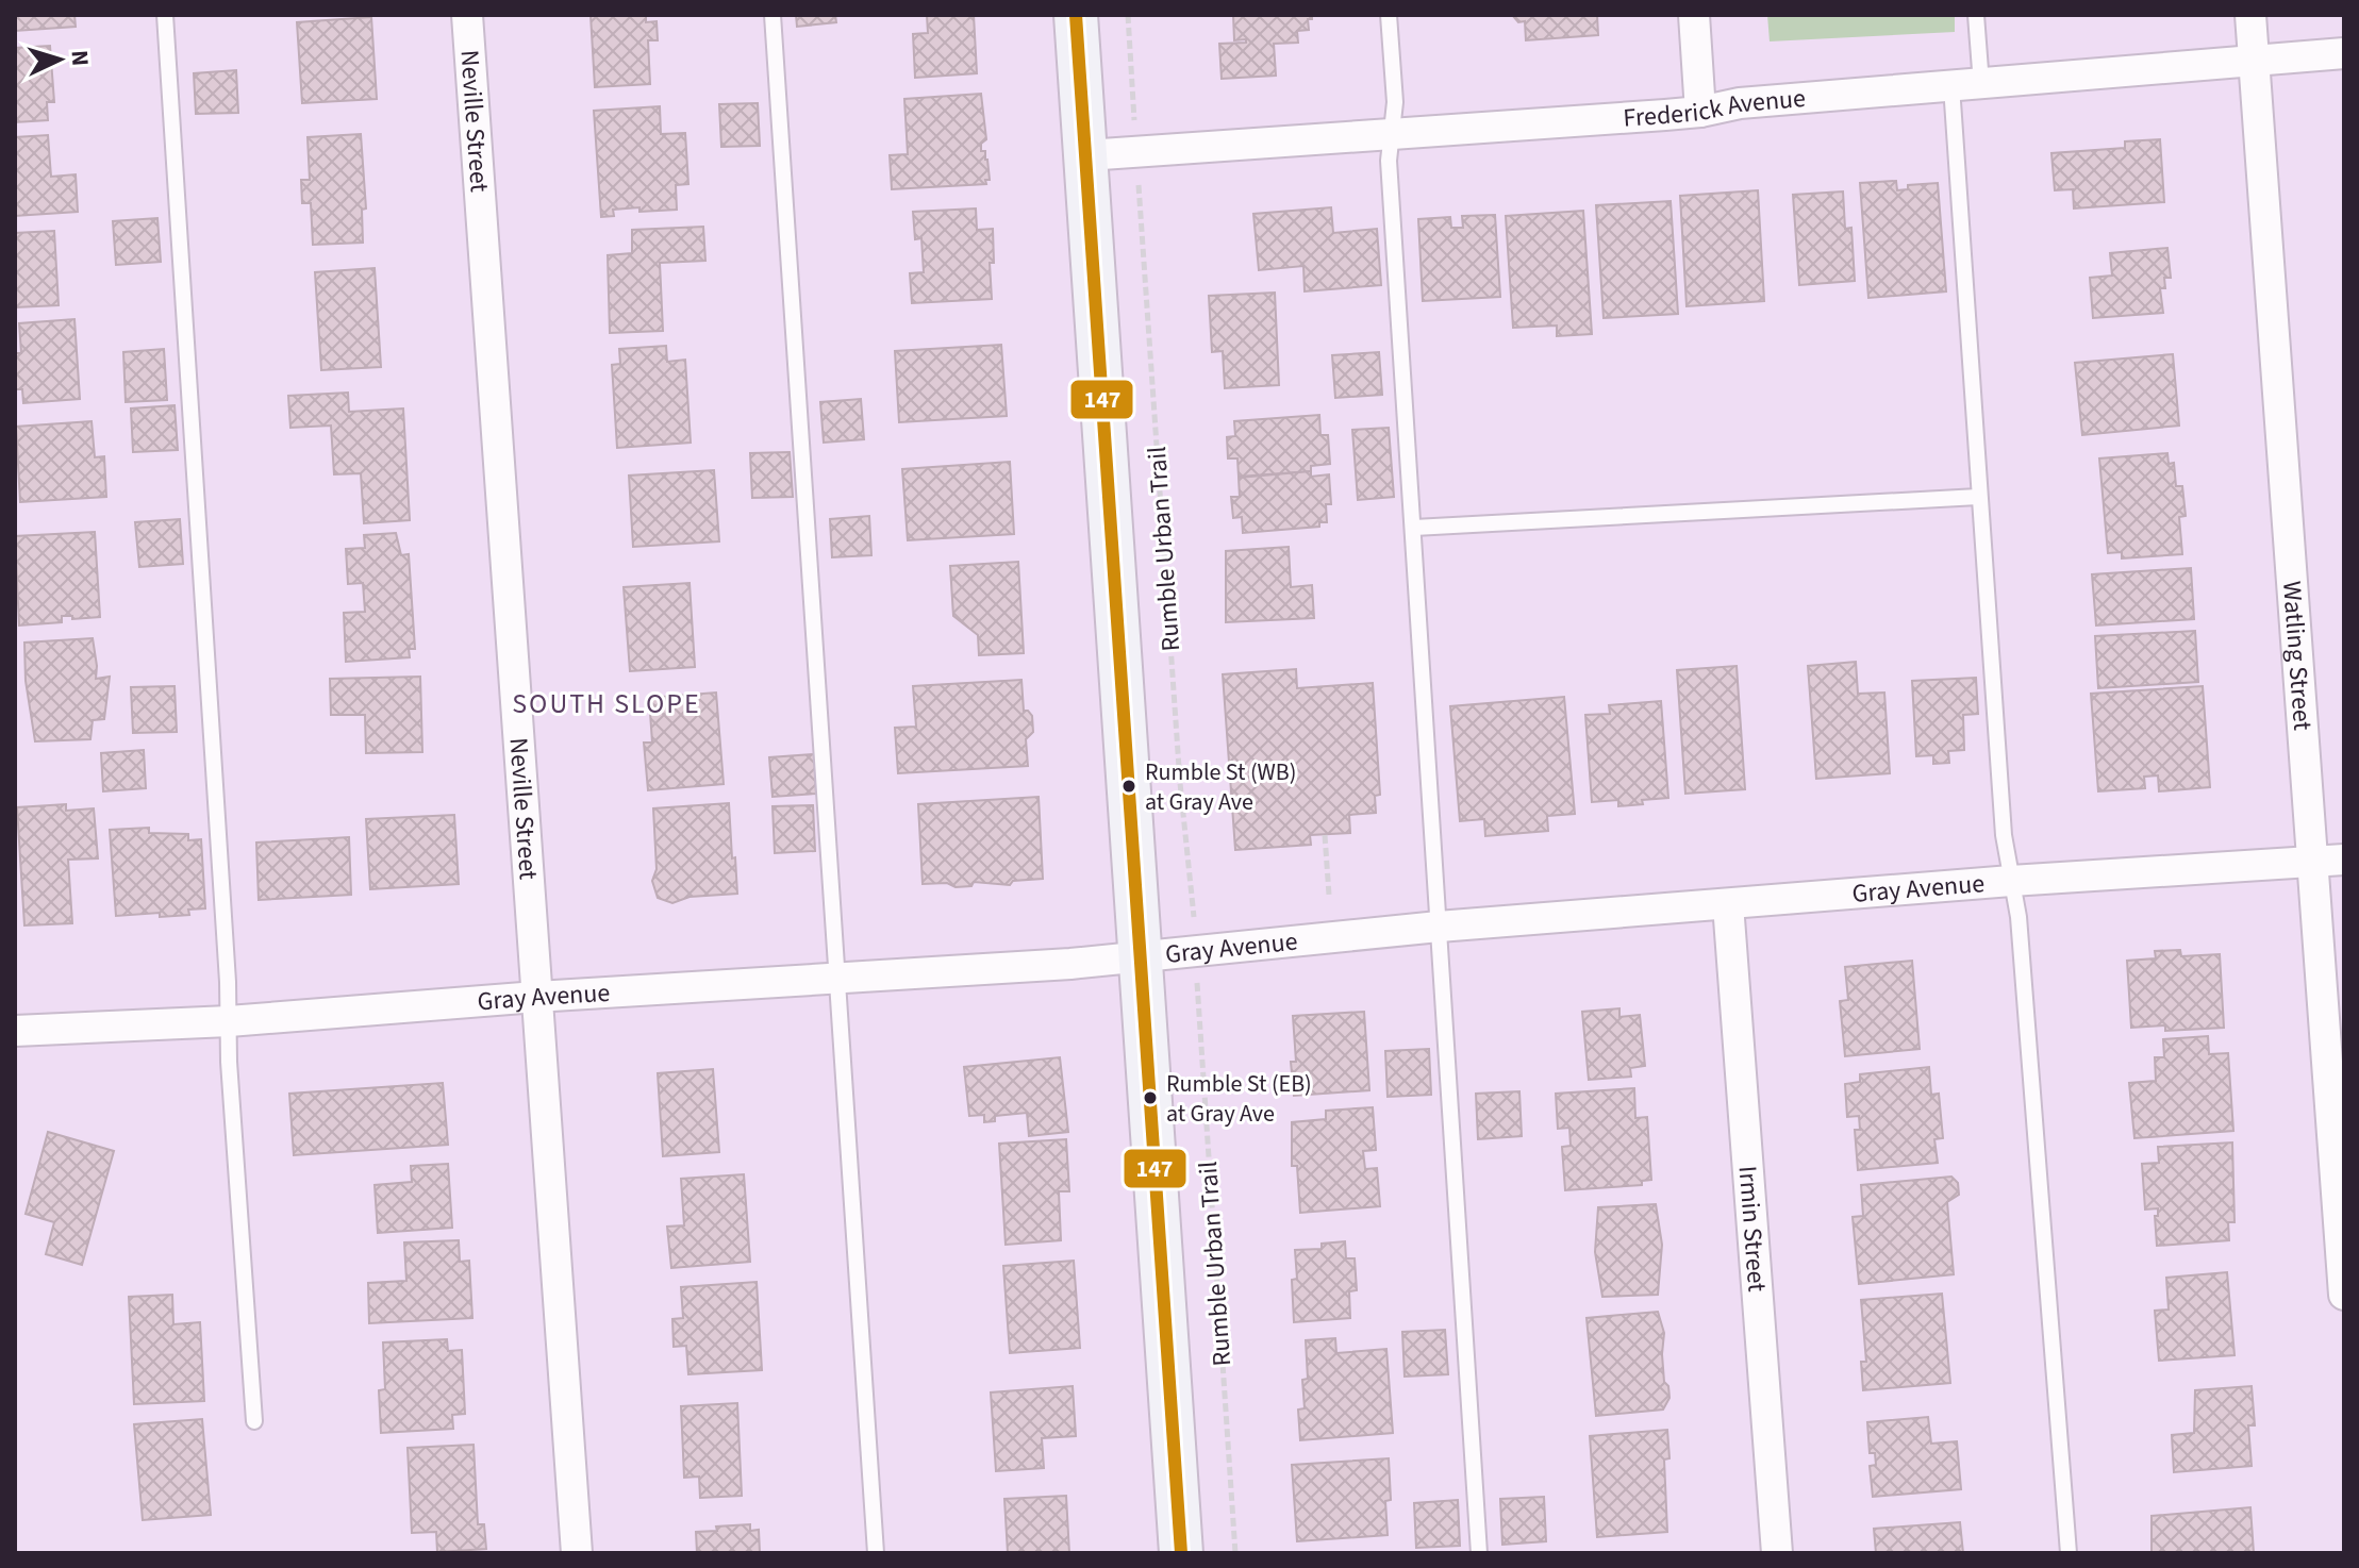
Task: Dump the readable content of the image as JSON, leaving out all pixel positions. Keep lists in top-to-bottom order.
{
  "streets": {
    "street": [
      "Frederick Avenue",
      "Neville Street",
      "Watling Street",
      "Gray Avenue",
      "Irmin Street"
    ],
    "path": ["Rumble Urban Trail"]
  },
  "crossings": [
    ["Frederick Avenue", "Watling Street"],
    ["Neville Street", "Gray Avenue"],
    ["Watling Street", "Gray Avenue"],
    ["Gray Avenue", "Irmin Street"]
  ],
  "districts": ["SOUTH SLOPE"],
  "places": ["Rumble St (WB) at Gray Ave", "Rumble St (EB) at Gray Ave"],
  "lines": ["transit line 147"],
  "north": "right"
}
